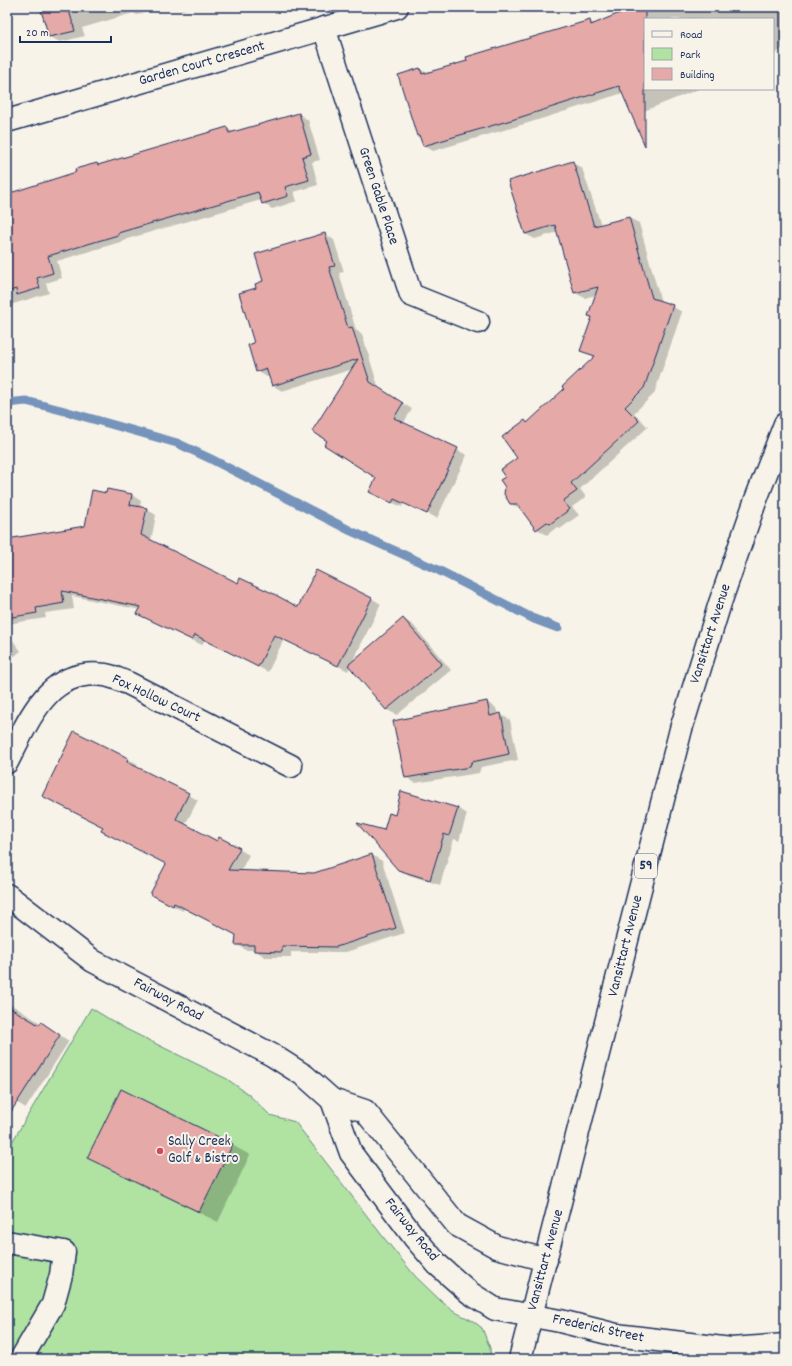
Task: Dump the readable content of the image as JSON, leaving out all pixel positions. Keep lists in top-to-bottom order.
{
  "streets": {
    "street": [
      "Garden Court Crescent",
      "Green Gable Place",
      "Vansittart Avenue",
      "Fox Hollow Court",
      "59",
      "Fairway Road",
      "Frederick Street"
    ]
  },
  "crossings": [
    ["Garden Court Crescent", "Green Gable Place"],
    ["Vansittart Avenue", "Fairway Road"],
    ["Vansittart Avenue", "Frederick Street"],
    ["Fairway Road", "Frederick Street"]
  ],
  "places": ["Sally Creek Golf & Bistro"],
  "legend": ["Road", "Park", "Building"],
  "scale_bar": "20 m"
}
